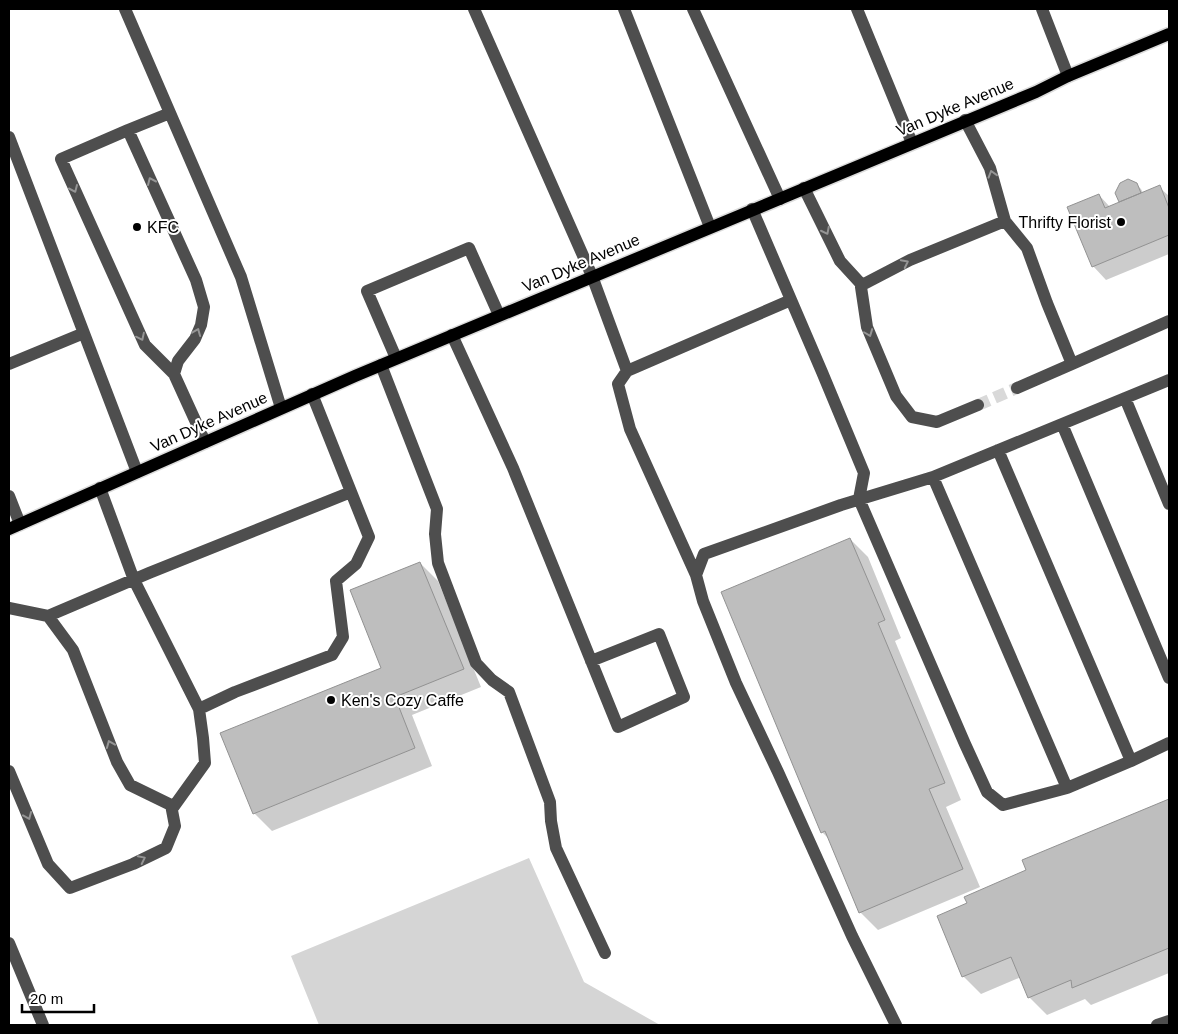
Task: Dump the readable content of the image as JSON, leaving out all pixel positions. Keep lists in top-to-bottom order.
{
  "streets": {
    "main road": ["Van Dyke Avenue"]
  },
  "places": ["Thrifty Florist", "KFC", "Ken's Cozy Caffe"],
  "scale_bar": "20 m"
}
